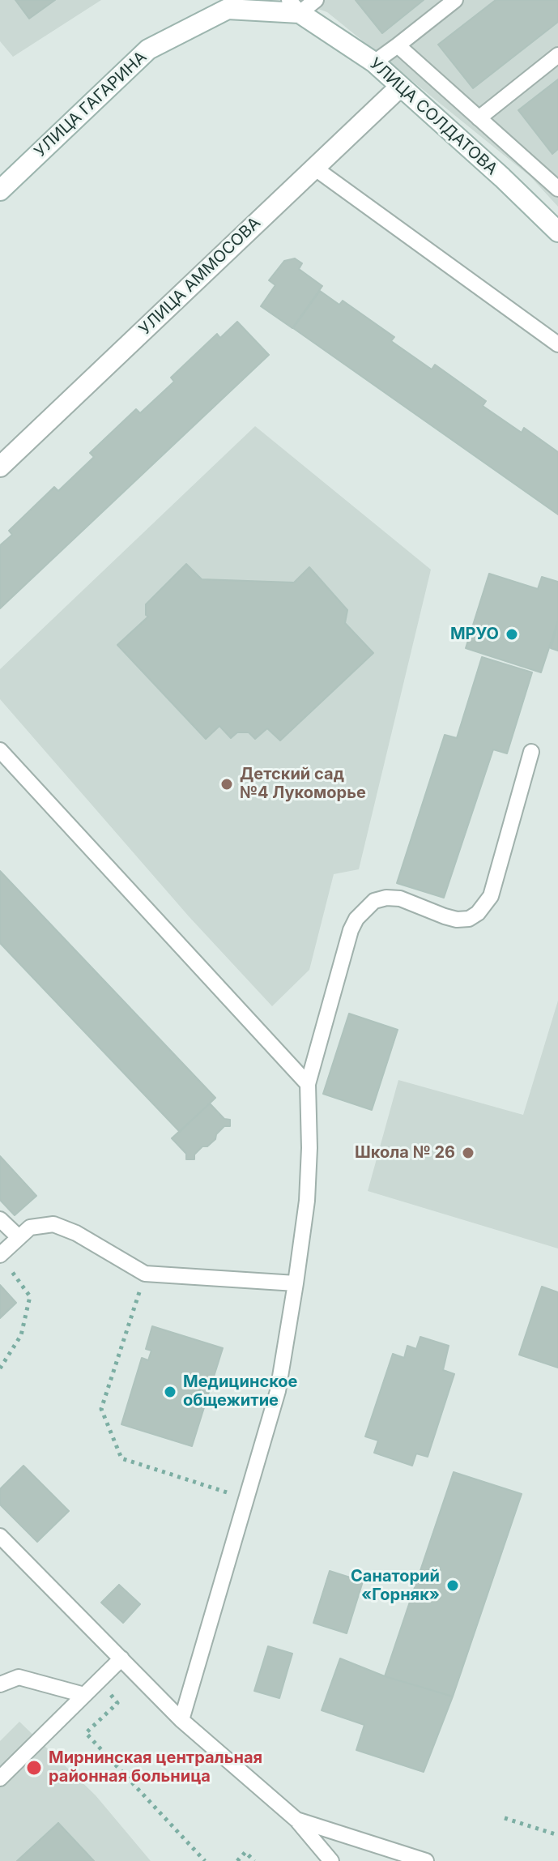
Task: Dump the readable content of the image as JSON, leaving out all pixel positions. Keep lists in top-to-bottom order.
{
  "streets": {
    "street": ["УЛИЦА ГАГАРИНА", "УЛИЦА СОЛДАТОВА", "УЛИЦА АММОСОВА"]
  },
  "crossings": [
    ["УЛИЦА ГАГАРИНА", "УЛИЦА СОЛДАТОВА"],
    ["УЛИЦА СОЛДАТОВА", "УЛИЦА АММОСОВА"]
  ],
  "places": [
    "МРУО",
    "Детский сад №4 Лукоморье",
    "Школа № 26",
    "Медицинское общежитие",
    "Санаторий «Горняк»",
    "Мирнинская центральная районная больница"
  ]
}
